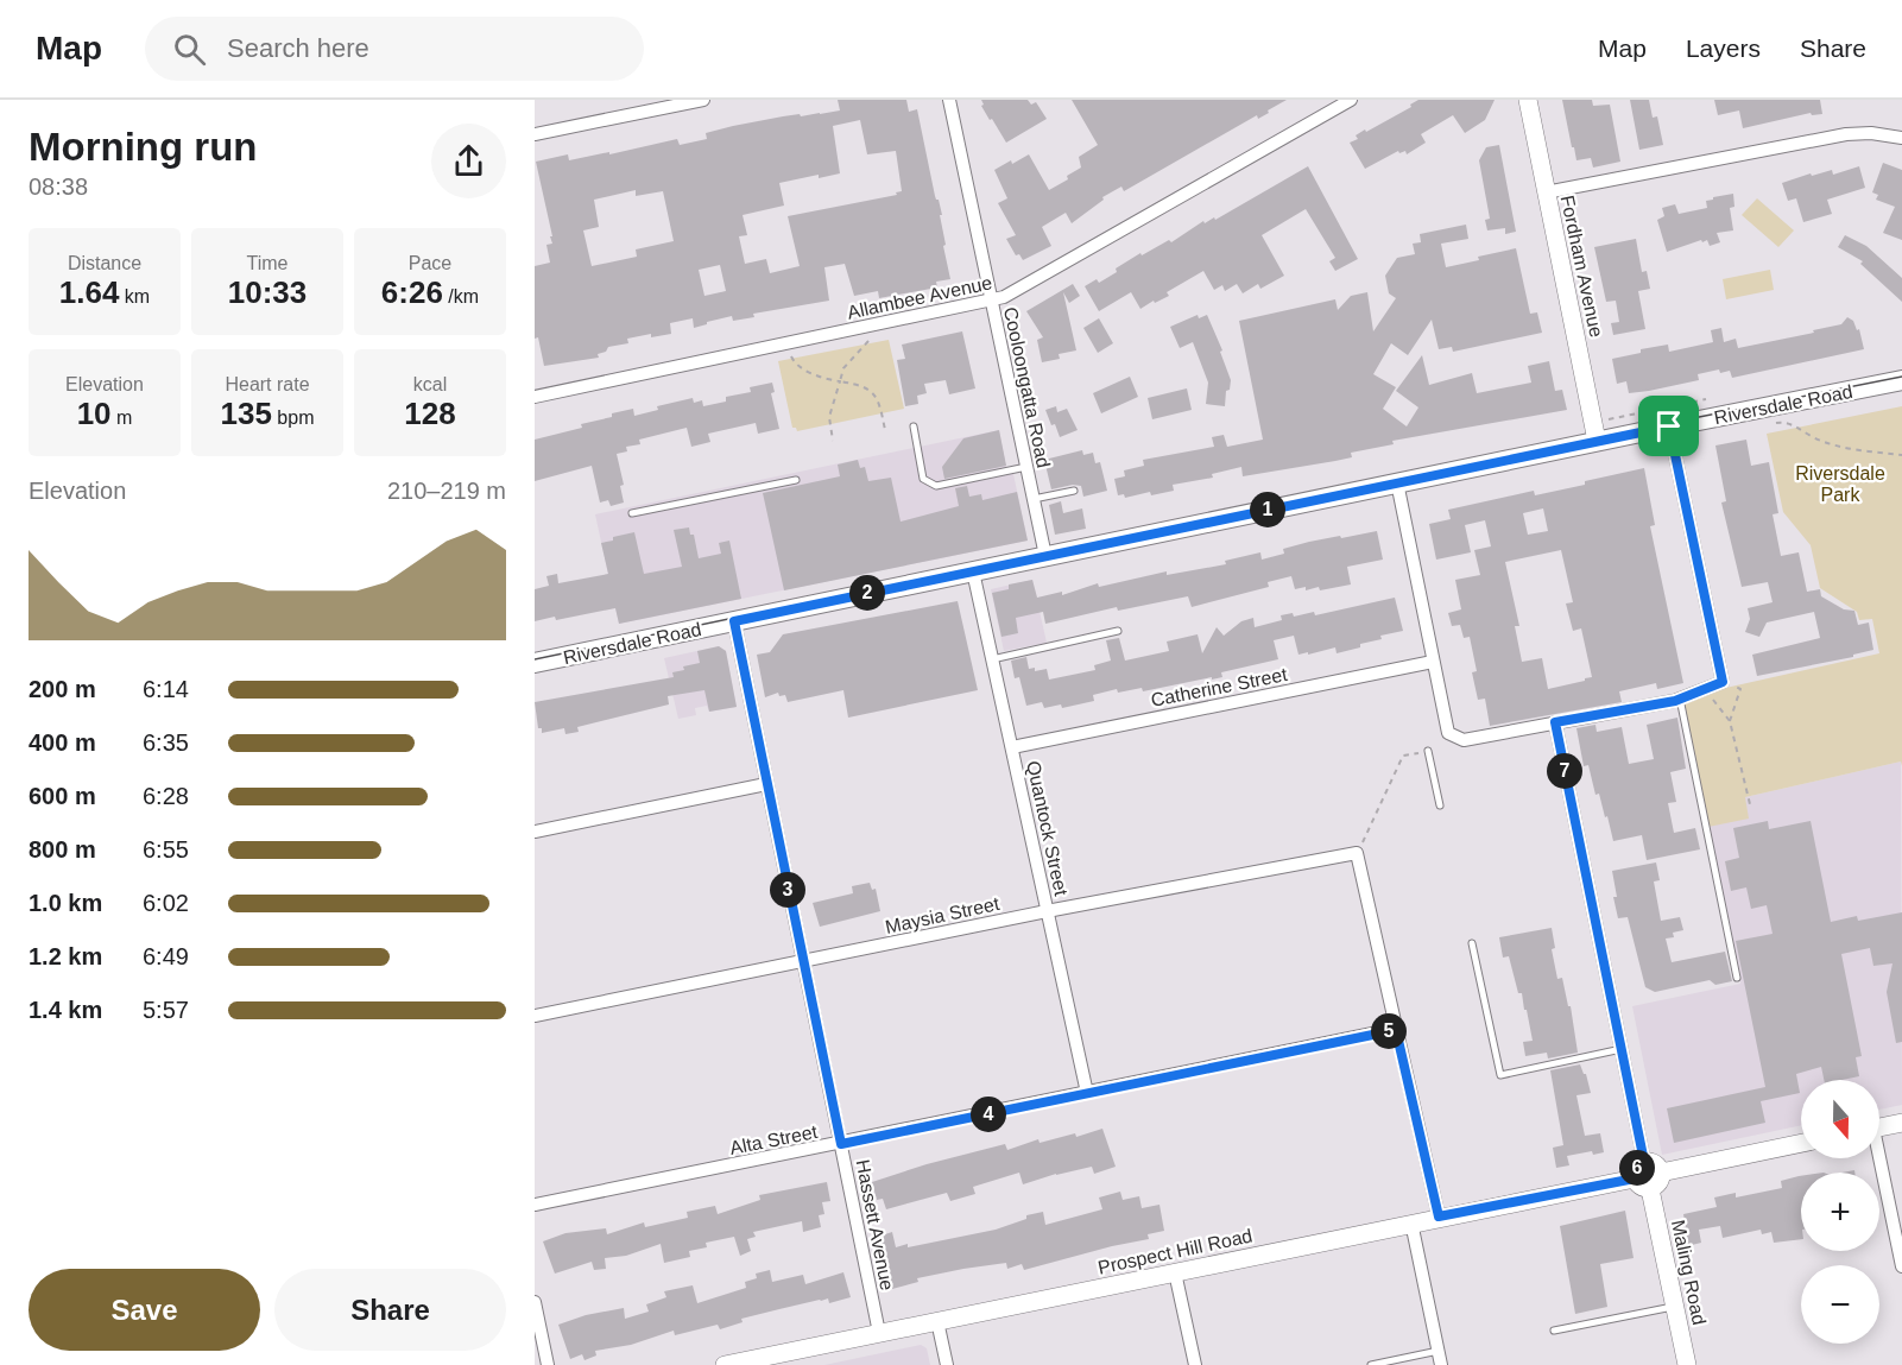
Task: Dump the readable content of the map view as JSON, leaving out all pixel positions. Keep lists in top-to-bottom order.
{
  "streets": {
    "main road": ["Riversdale Road"],
    "street": [
      "Fordham Avenue",
      "Allambee Avenue",
      "Cooloongatta Road",
      "Catherine Street",
      "Quantock Street",
      "Maysia Street",
      "Alta Street",
      "Hassett Avenue",
      "Prospect Hill Road",
      "Maling Road"
    ]
  },
  "crossings": [
    ["Fordham Avenue", "Riversdale Road"],
    ["Allambee Avenue", "Cooloongatta Road"],
    ["Cooloongatta Road", "Riversdale Road"],
    ["Riversdale Road", "Quantock Street"],
    ["Riversdale Road", "Hassett Avenue"],
    ["Catherine Street", "Quantock Street"],
    ["Quantock Street", "Maysia Street"],
    ["Quantock Street", "Alta Street"],
    ["Maysia Street", "Hassett Avenue"],
    ["Alta Street", "Hassett Avenue"],
    ["Hassett Avenue", "Prospect Hill Road"],
    ["Prospect Hill Road", "Maling Road"]
  ],
  "parks": ["Riversdale Park"],
  "north": "bottom",
  "page": {
    "header": "Map",
    "search": "Search here",
    "nav": ["Map", "Layers", "Share"],
    "heading": ["Morning run", "08:38"],
    "stats": [
      ["Distance", "1.64 km"],
      ["Time", "10:33"],
      ["Pace", "6:26 /km"],
      ["Elevation", "10 m"],
      ["Heart rate", "135 bpm"],
      ["kcal", "128"]
    ],
    "chart": ["Elevation", "210–219 m"],
    "pins": [
      "1",
      "2",
      "7",
      "3",
      "5",
      "4",
      "6"
    ],
    "list": [
      {
        "name": "200 m",
        "note": "6:14"
      },
      {
        "name": "400 m",
        "note": "6:35"
      },
      {
        "name": "600 m",
        "note": "6:28"
      },
      {
        "name": "800 m",
        "note": "6:55"
      },
      {
        "name": "1.0 km",
        "note": "6:02"
      },
      {
        "name": "1.2 km",
        "note": "6:49"
      },
      {
        "name": "1.4 km",
        "note": "5:57"
      }
    ],
    "map_buttons": ["+", "−"],
    "buttons": ["Save", "Share"]
  }
}
